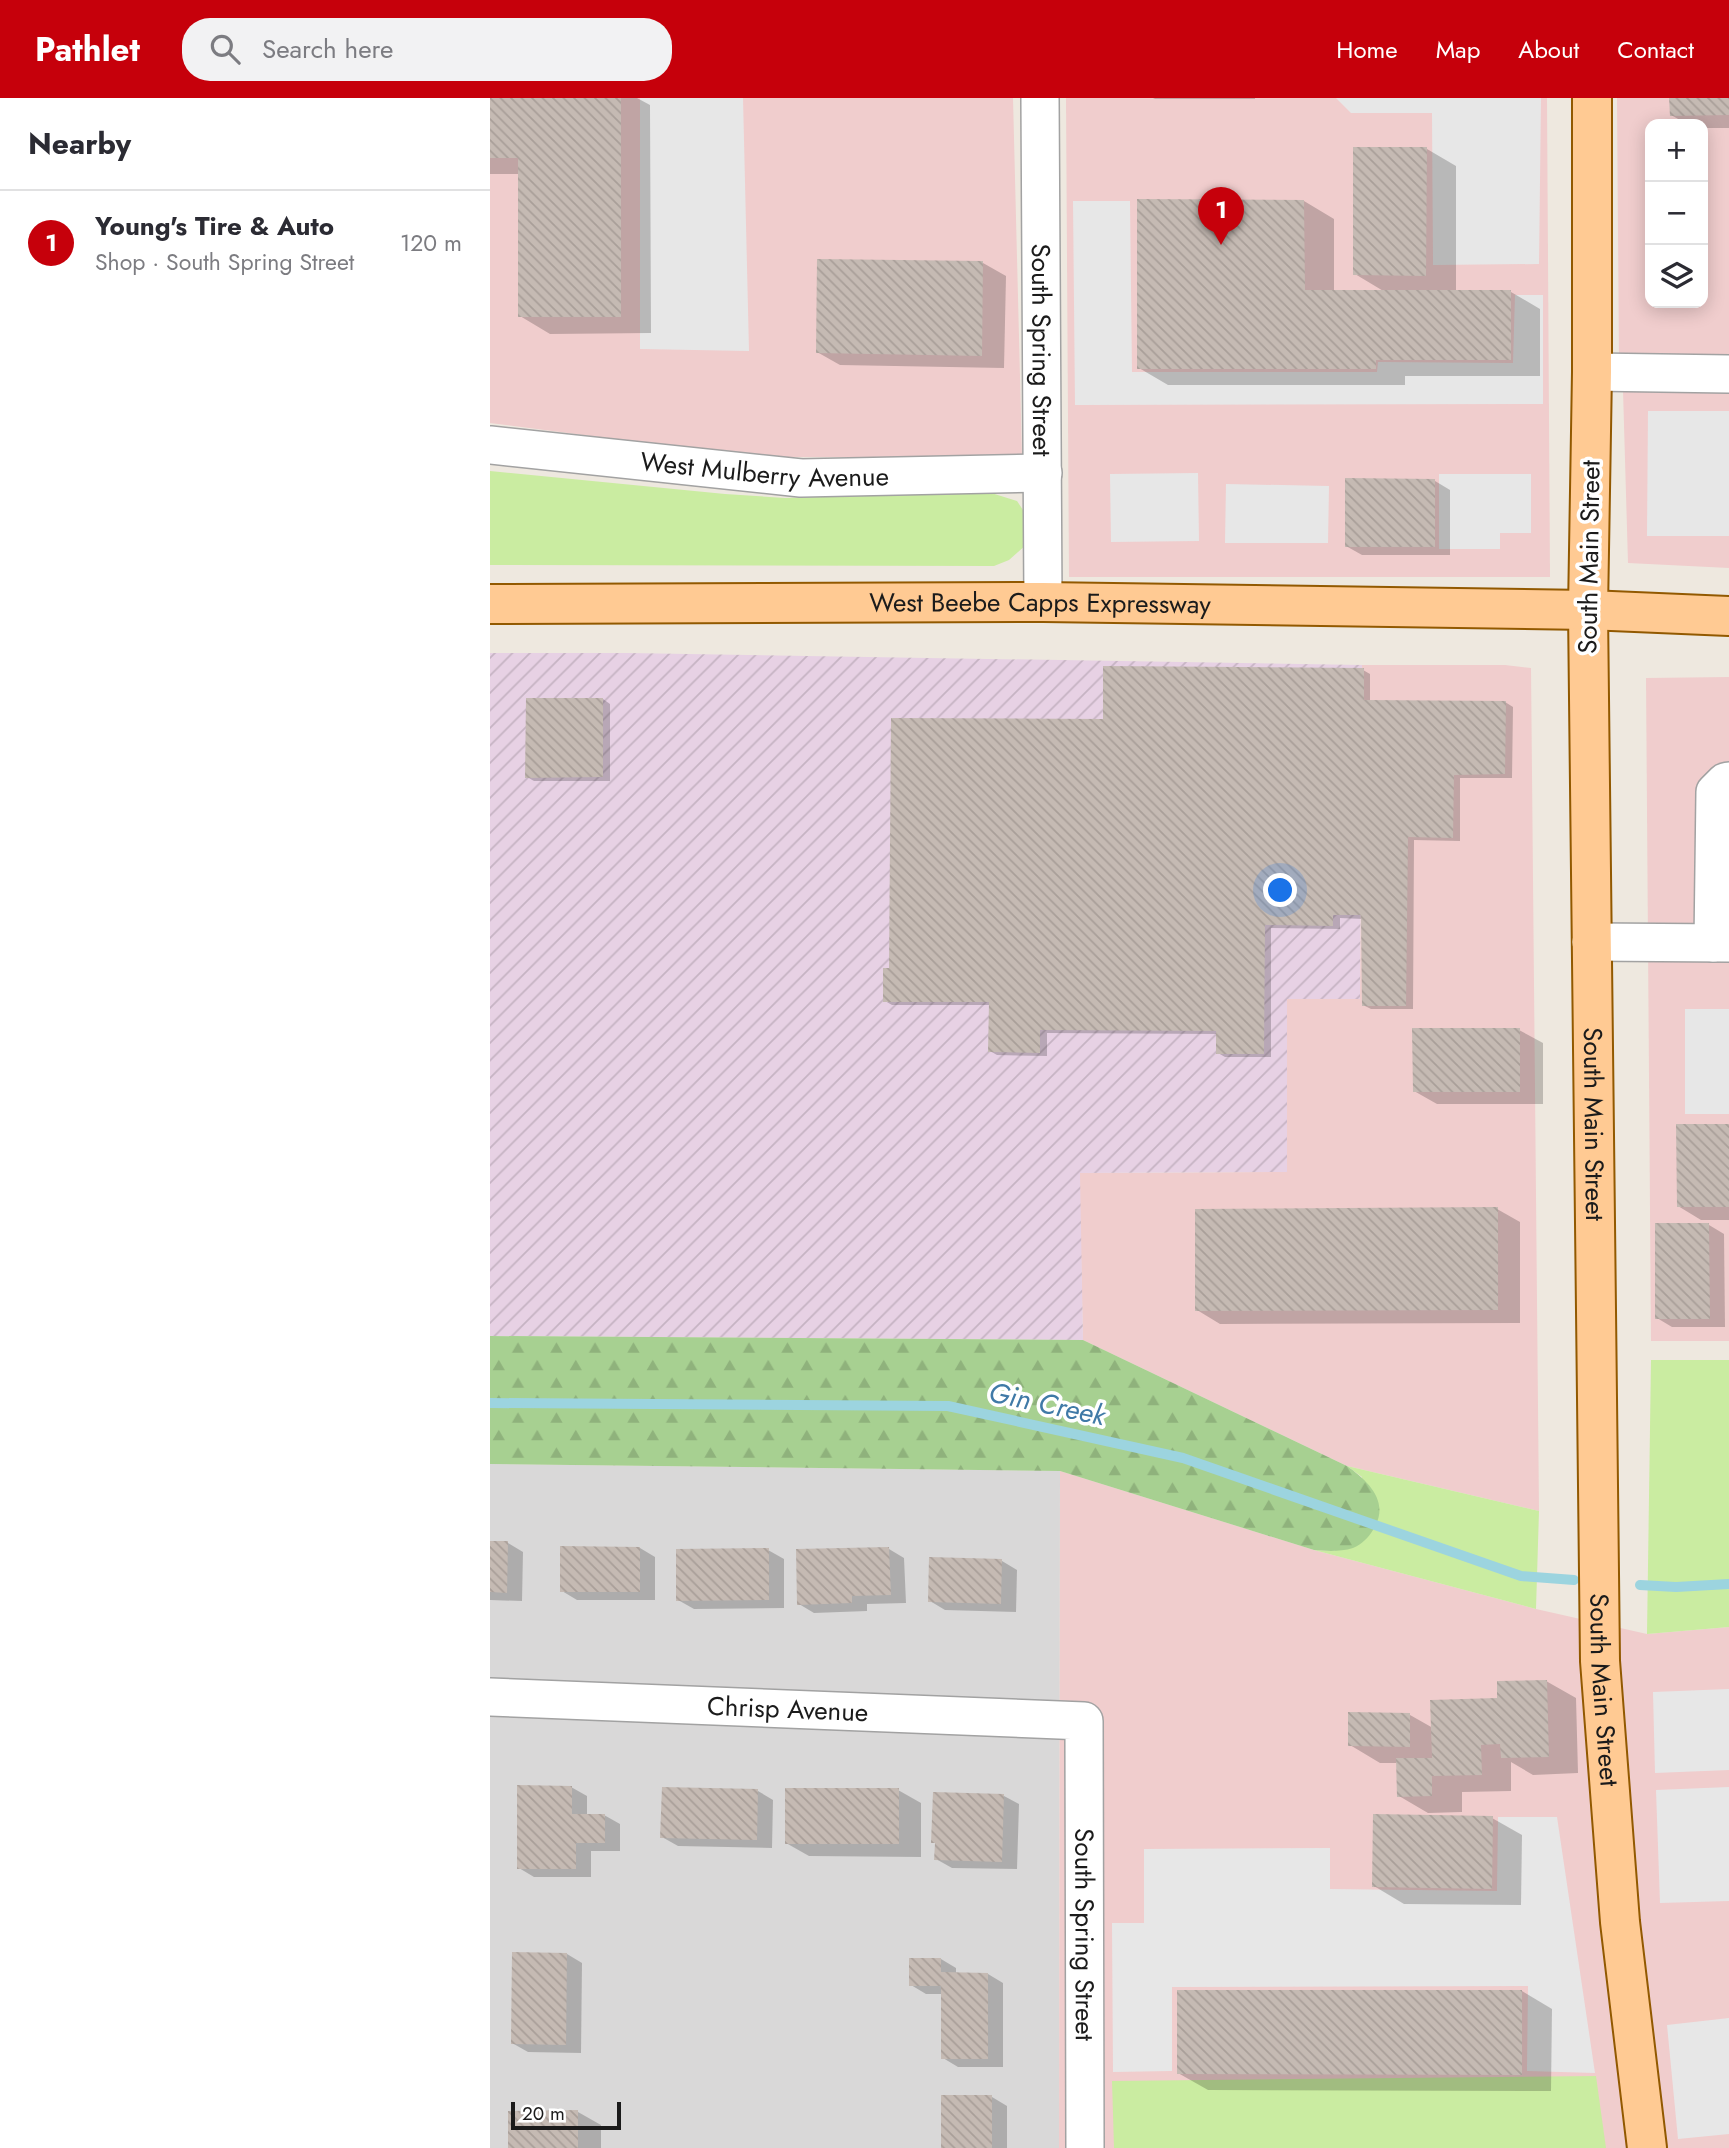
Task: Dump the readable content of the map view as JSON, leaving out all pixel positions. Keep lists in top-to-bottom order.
{
  "streets": {
    "main road": ["South Main Street", "West Beebe Capps Expressway"],
    "street": ["South Spring Street", "West Mulberry Avenue", "Chrisp Avenue"]
  },
  "crossings": [
    ["South Spring Street", "West Mulberry Avenue"],
    ["South Spring Street", "West Beebe Capps Expressway"],
    ["South Spring Street", "Chrisp Avenue"],
    ["South Main Street", "West Beebe Capps Expressway"]
  ],
  "water": ["Gin Creek"],
  "scale_bar": "20 m",
  "page": {
    "header": "Pathlet",
    "search": "Search here",
    "nav": [
      "Home",
      "Map",
      "About",
      "Contact"
    ],
    "heading": "Nearby",
    "map_buttons": ["+", "−"],
    "pins": "1",
    "list": [
      {
        "mark": "1",
        "name": "Young's Tire & Auto",
        "note": "Shop · South Spring Street",
        "value": "120 m"
      }
    ],
    "scale": "20 m"
  }
}
